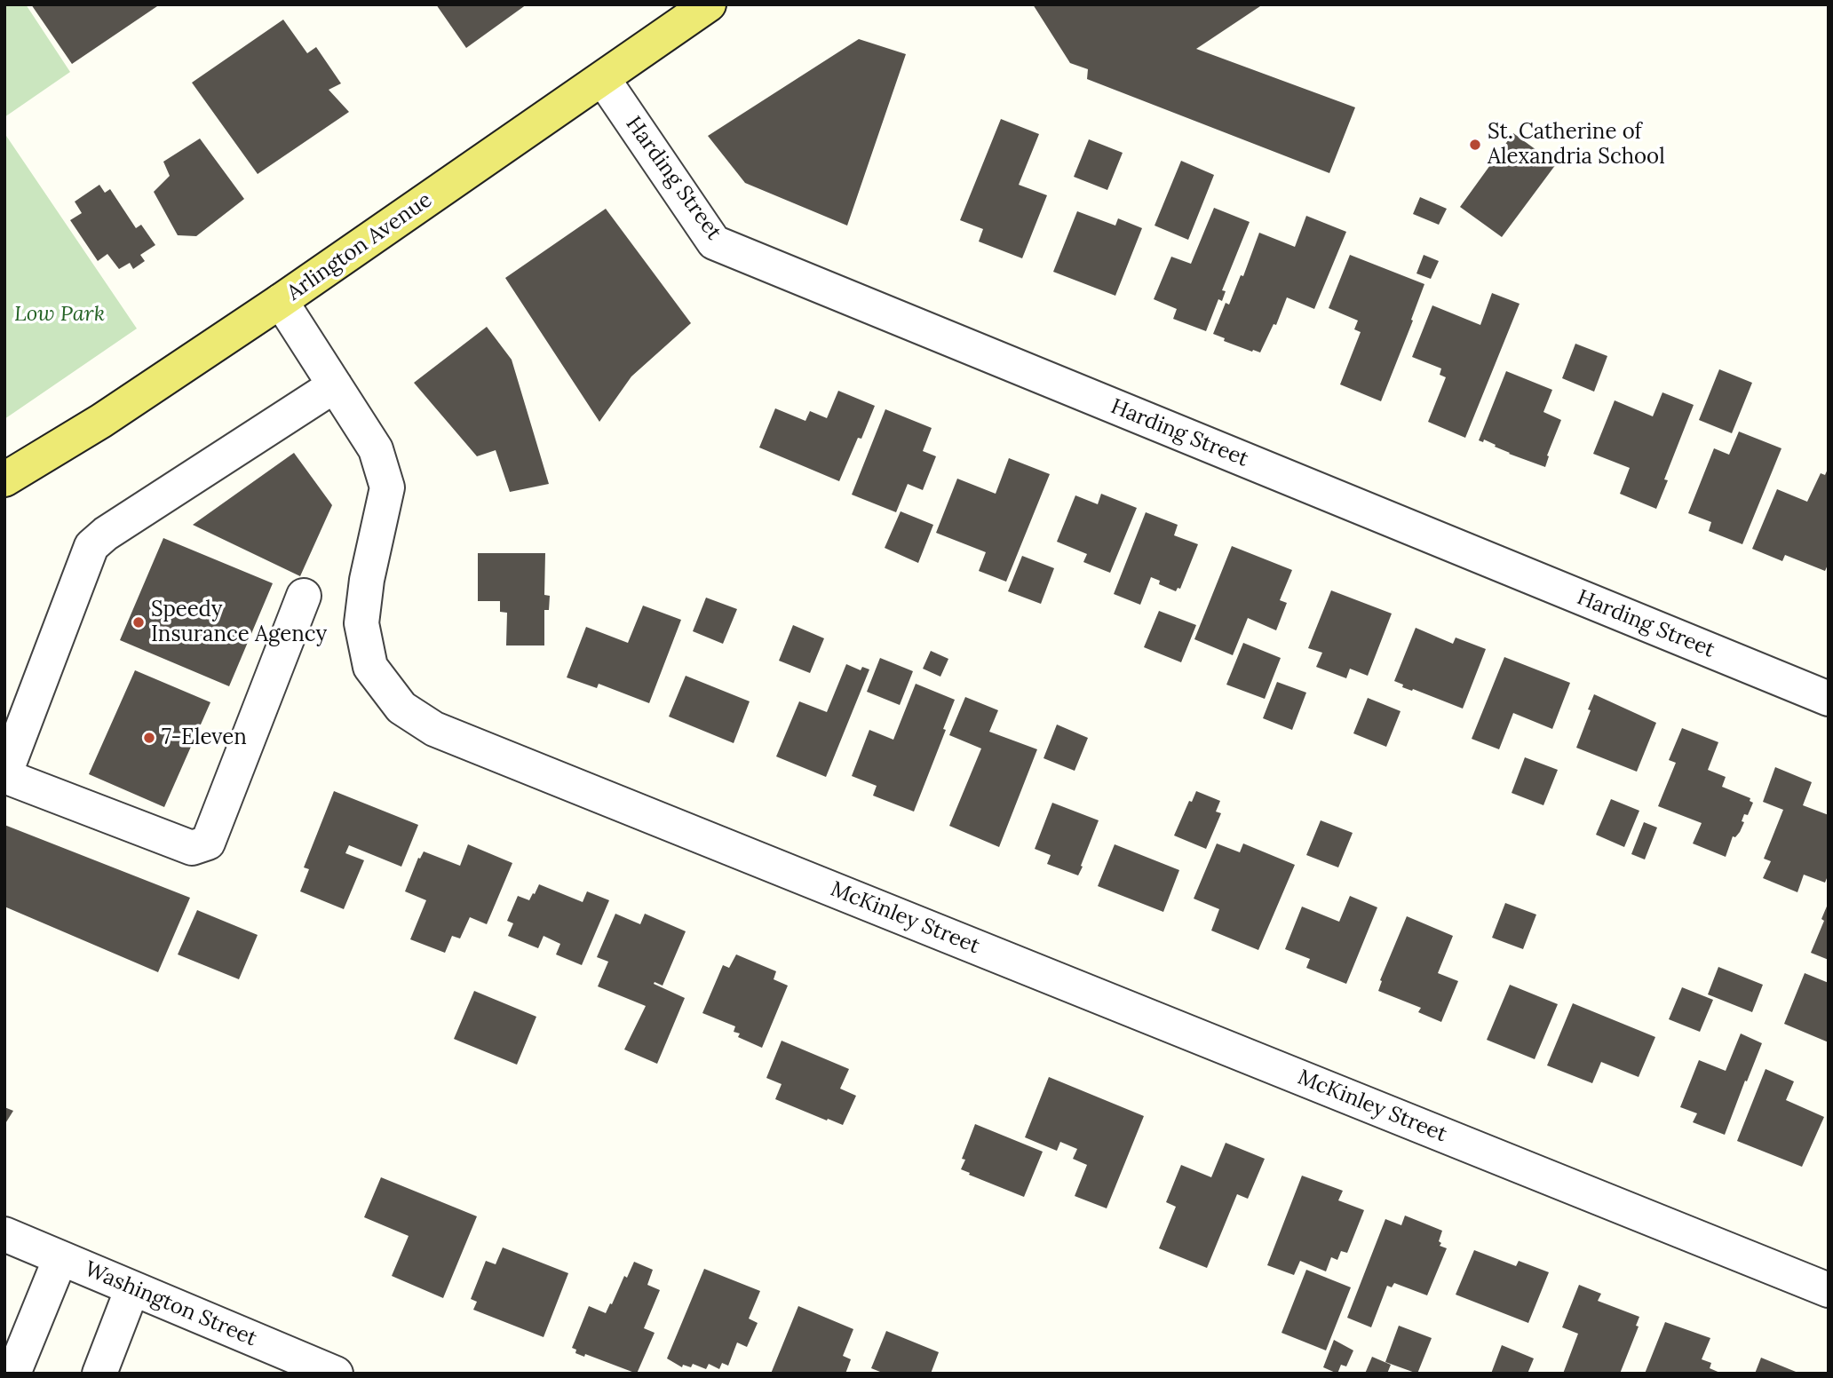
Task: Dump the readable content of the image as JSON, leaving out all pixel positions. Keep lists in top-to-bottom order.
{
  "streets": {
    "main road": ["Arlington Avenue"],
    "street": ["Harding Street", "McKinley Street", "Washington Street"]
  },
  "crossings": [
    ["Harding Street", "Arlington Avenue"],
    ["Arlington Avenue", "McKinley Street"]
  ],
  "parks": ["Low Park"],
  "places": ["St. Catherine of Alexandria School", "Speedy Insurance Agency", "7-Eleven"]
}
